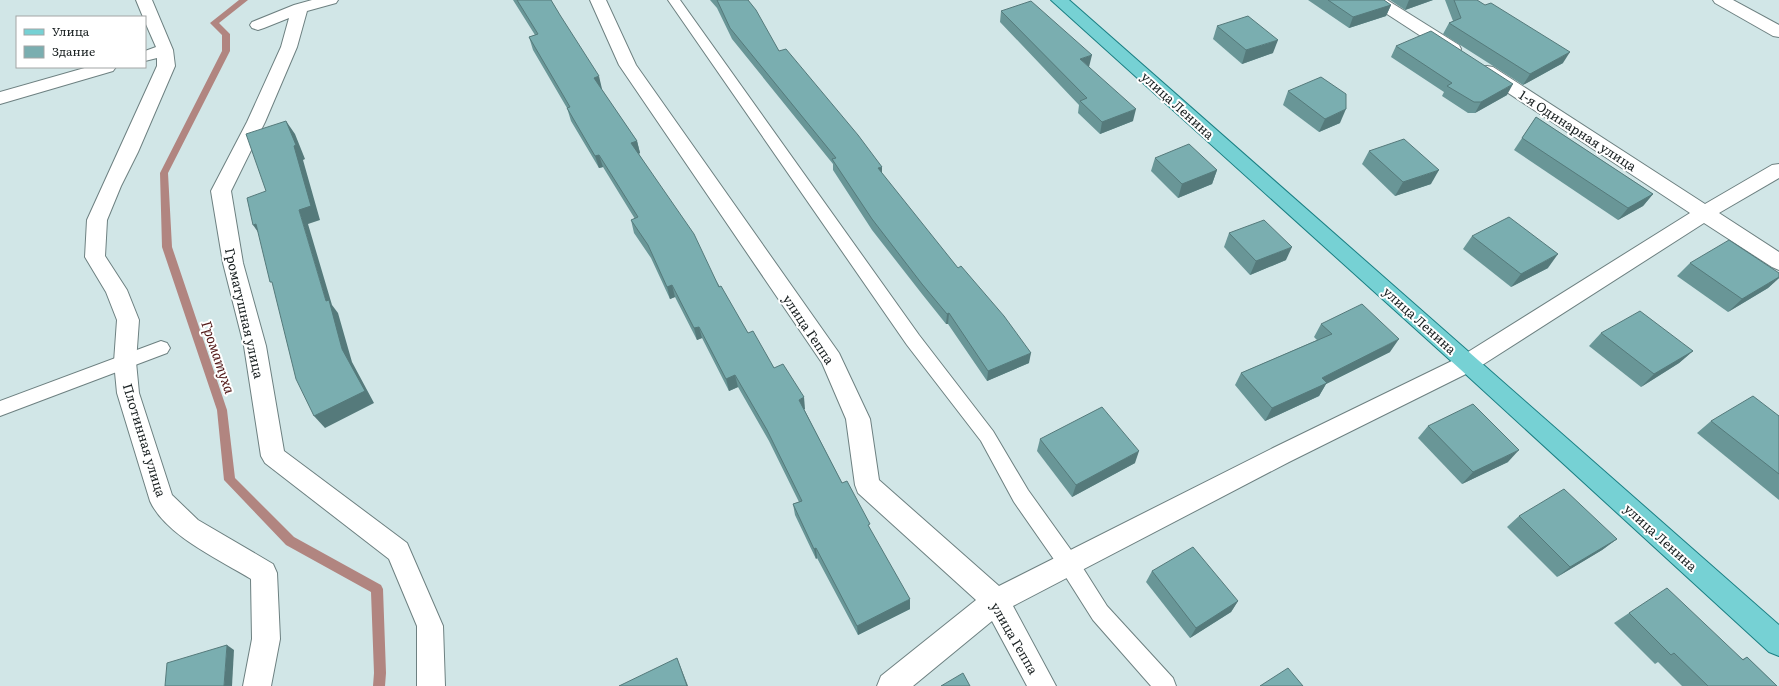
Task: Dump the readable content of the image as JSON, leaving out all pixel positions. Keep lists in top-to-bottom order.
{
  "streets": {
    "main road": ["улица Ленина"],
    "street": [
      "1-я Одинарная улица",
      "Громатушная улица",
      "улица Геппа",
      "Плотинная улица"
    ]
  },
  "water": ["Громатуха"],
  "legend": ["Улица", "Здание"]
}
